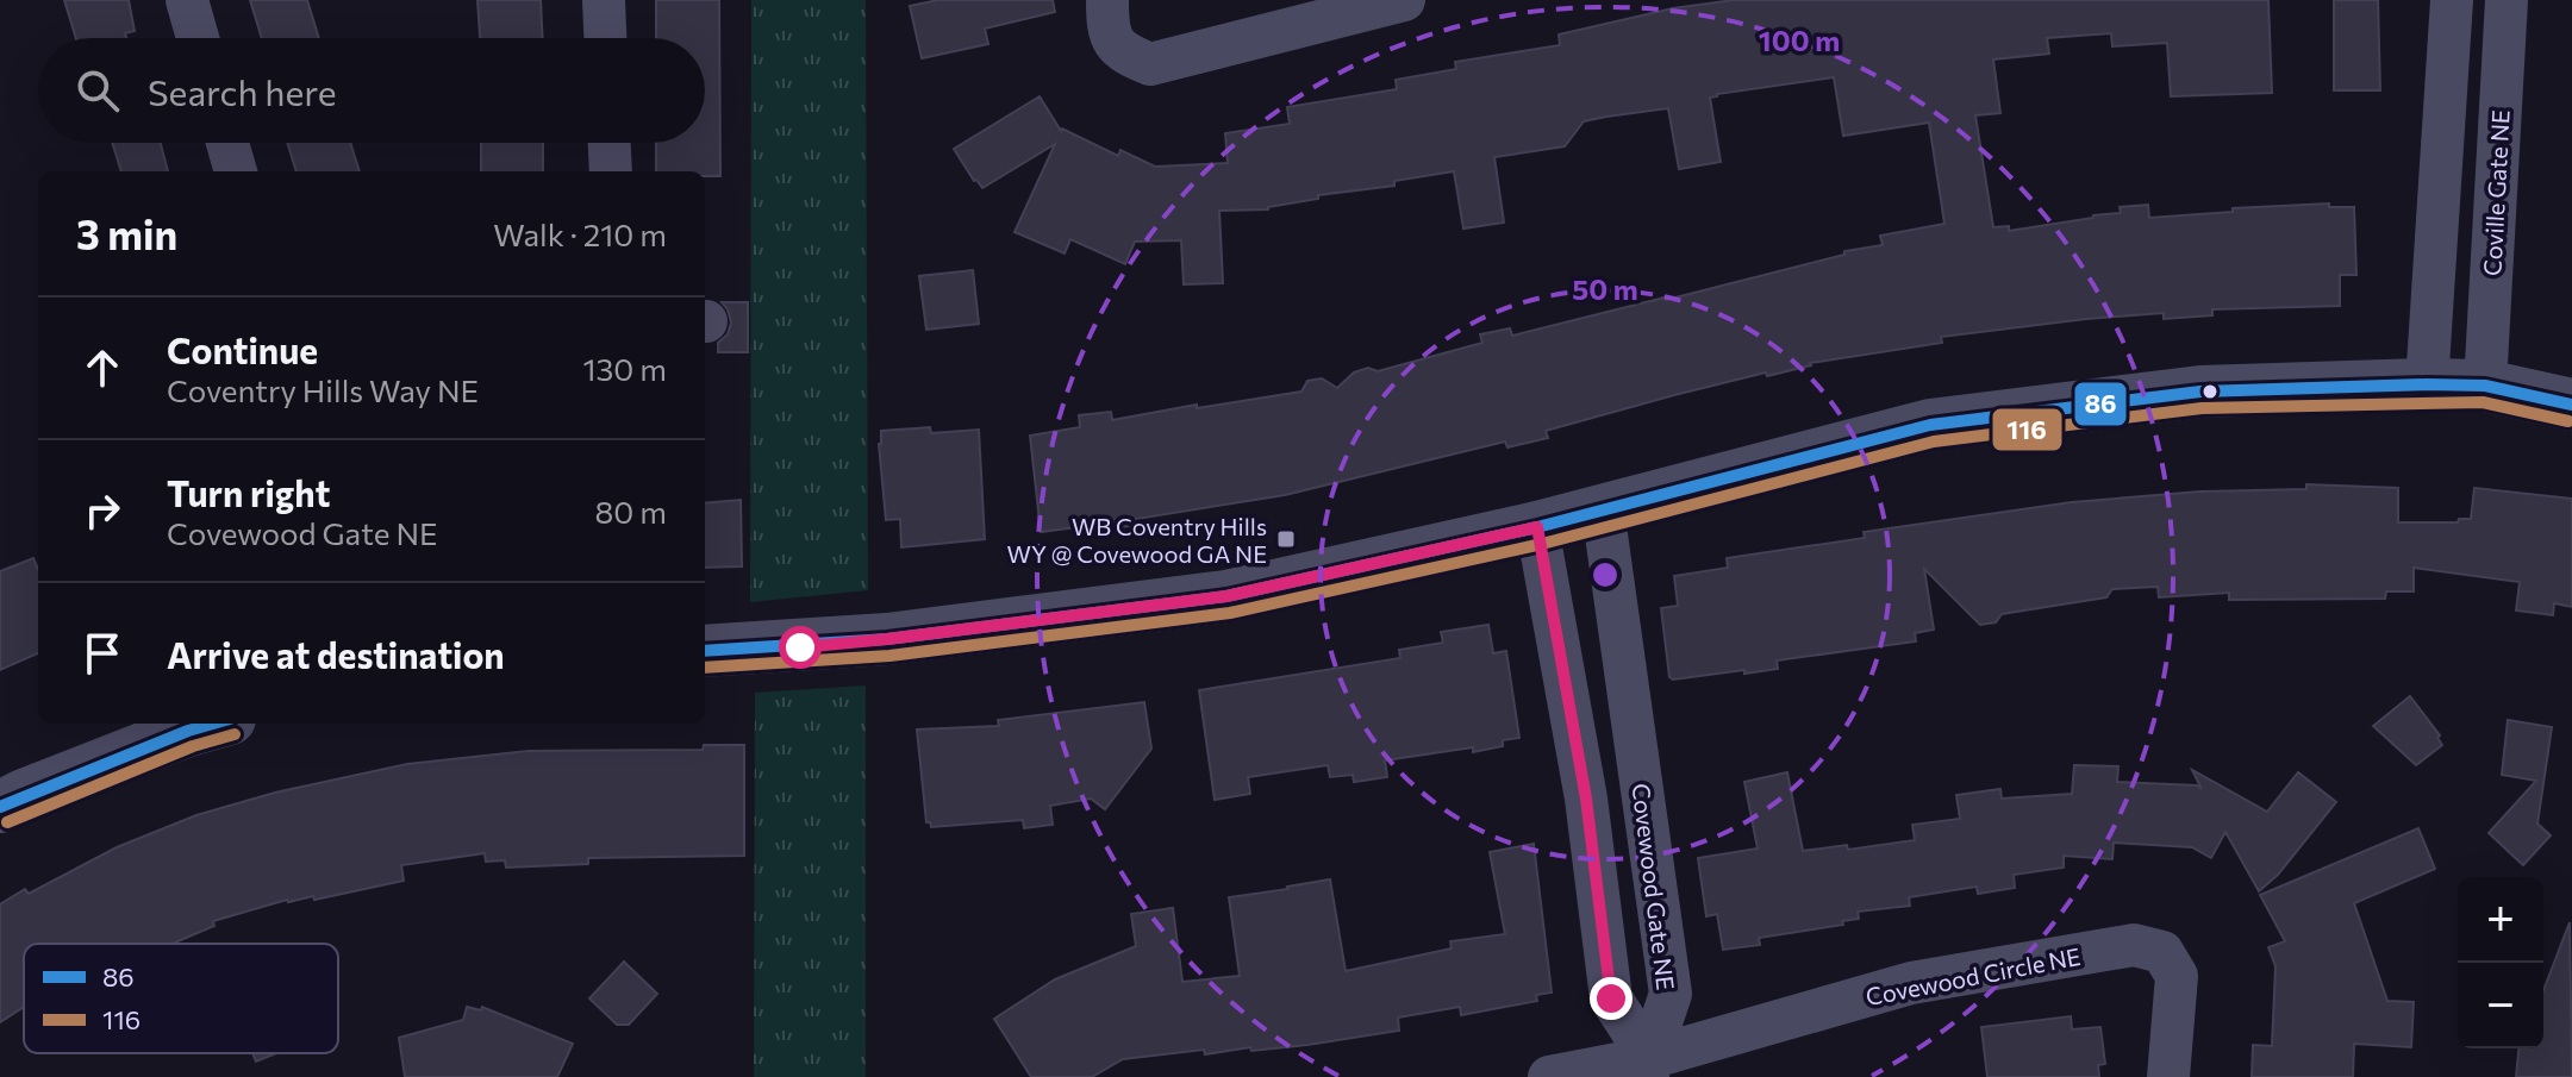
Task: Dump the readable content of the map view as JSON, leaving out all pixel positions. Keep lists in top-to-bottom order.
{
  "streets": {
    "street": ["Coville Gate NE", "Covewood Gate NE", "Covewood Circle NE"]
  },
  "crossings": [
    ["Covewood Gate NE", "Covewood Circle NE"]
  ],
  "places": {
    "transit": ["WB Coventry Hills WY @ Covewood GA NE"]
  },
  "lines": ["transit line 86", "transit line 116"],
  "legend": ["86", "116"],
  "page": {
    "search": "Search here",
    "heading": ["3 min", "Walk · 210 m"],
    "list": [
      ["Continue", "Coventry Hills Way NE", "130 m"],
      ["Turn right", "Covewood Gate NE", "80 m"],
      "Arrive at destination"
    ],
    "map_buttons": ["+", "−"]
  },
  "rings": ["100 m", "50 m"]
}
